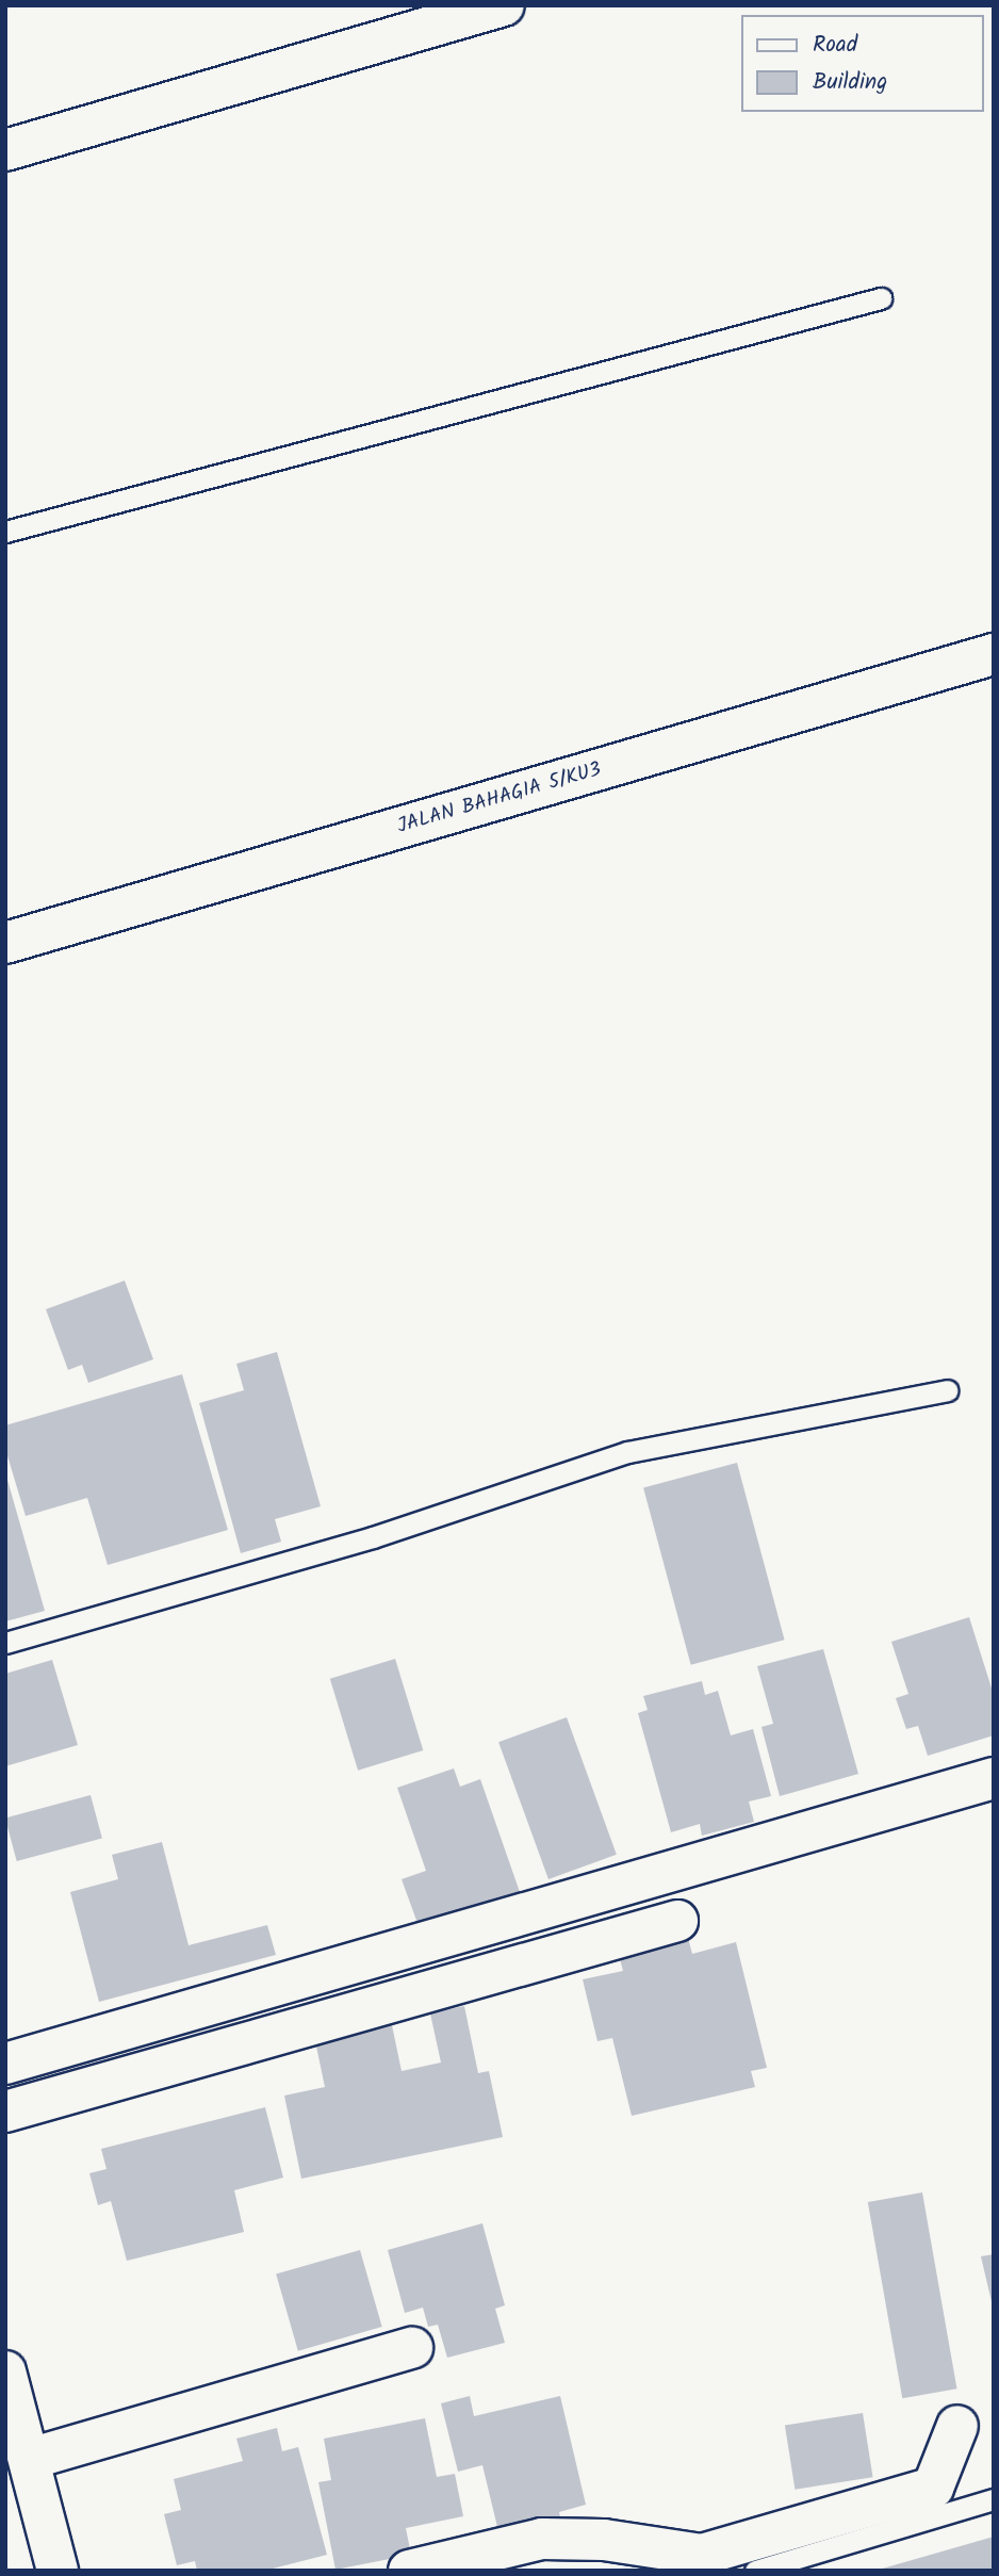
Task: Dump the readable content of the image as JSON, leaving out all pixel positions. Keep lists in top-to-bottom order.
{
  "streets": {
    "street": ["JALAN BAHAGIA 5/KU3"]
  },
  "legend": ["Road", "Building"]
}
